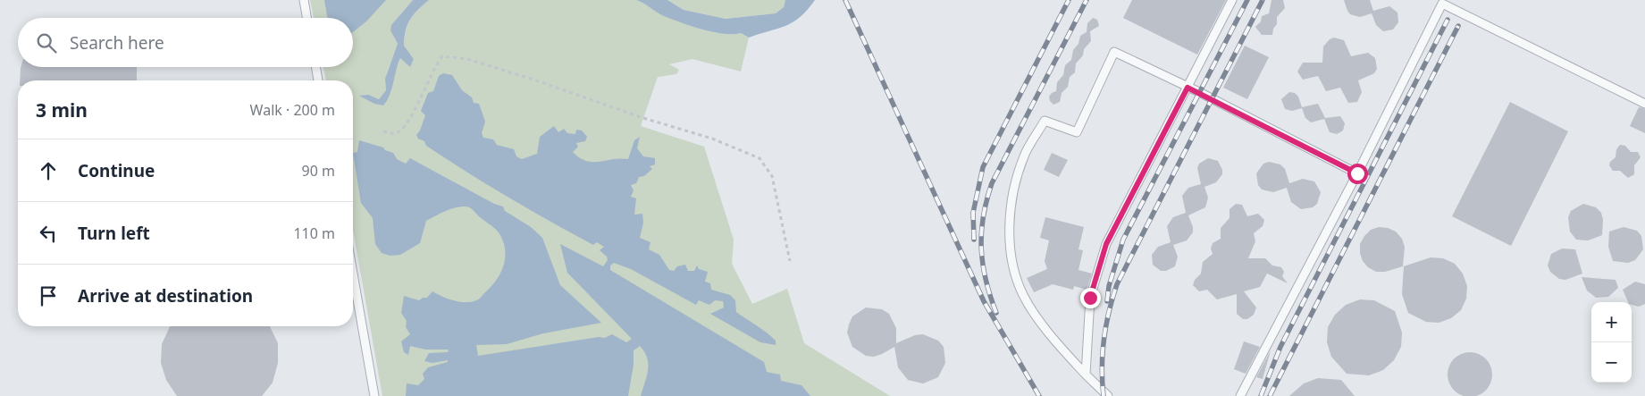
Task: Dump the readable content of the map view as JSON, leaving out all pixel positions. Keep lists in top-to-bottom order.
{
  "page": {
    "search": "Search here",
    "heading": ["3 min", "Walk · 200 m"],
    "list": [
      ["Continue", "90 m"],
      ["Turn left", "110 m"],
      "Arrive at destination"
    ],
    "map_buttons": ["+", "−"]
  }
}
